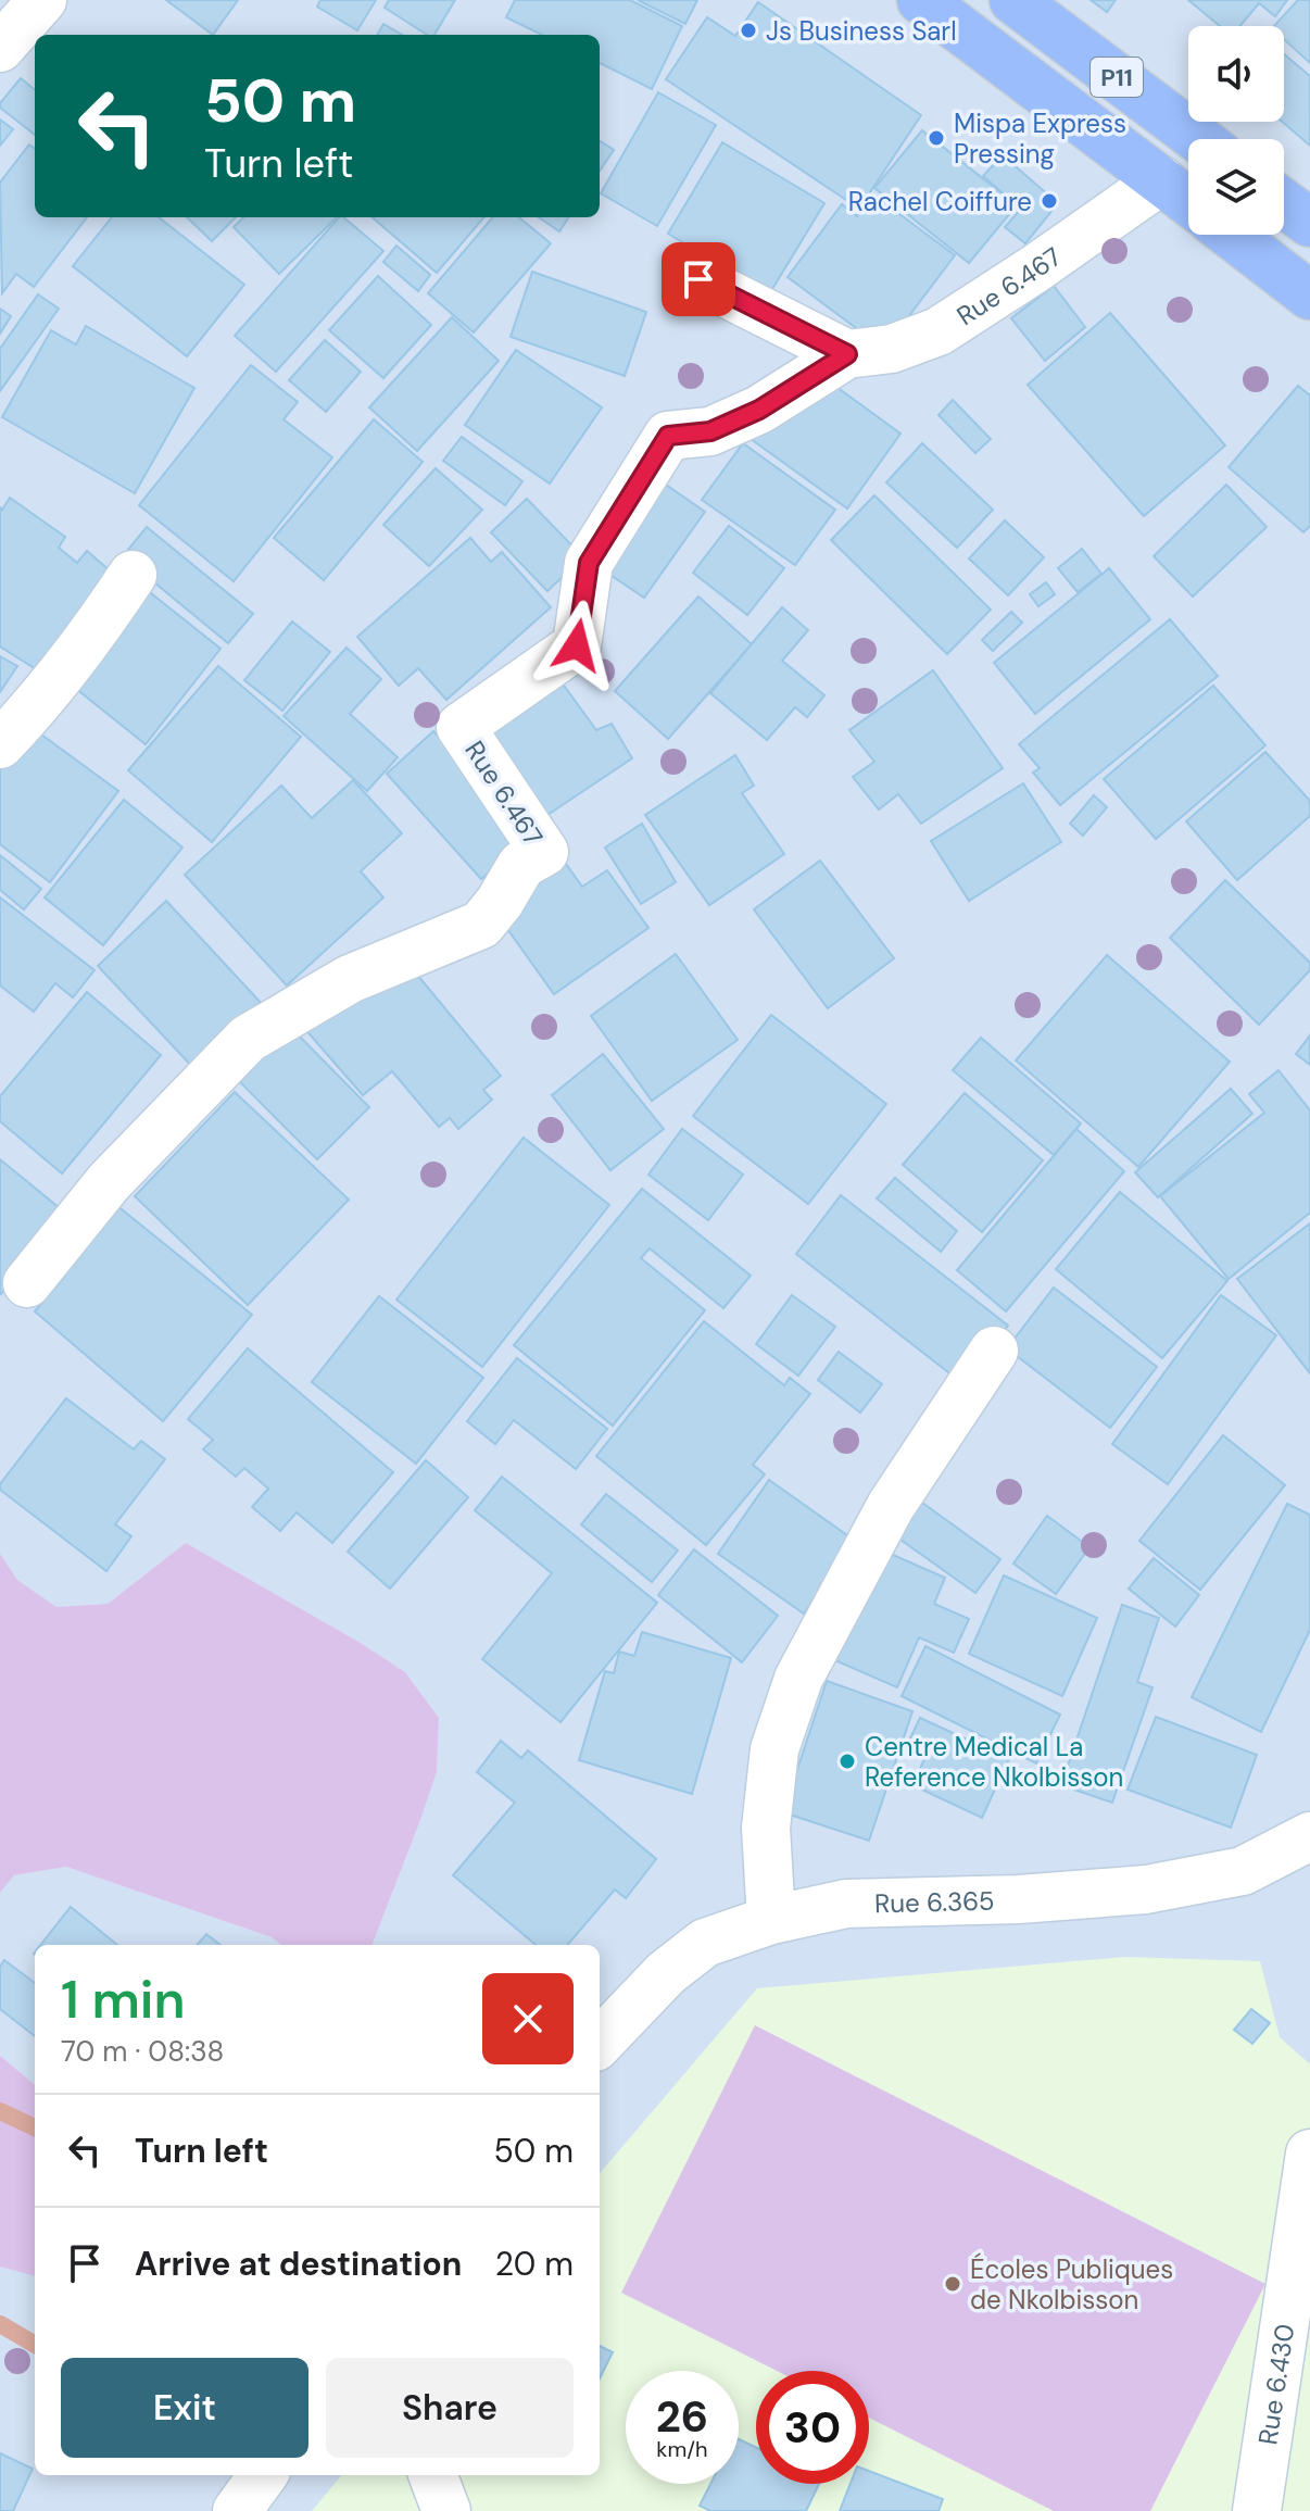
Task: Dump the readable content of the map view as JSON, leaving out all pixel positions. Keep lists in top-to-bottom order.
{
  "streets": {
    "main road": ["P11"],
    "street": ["Rue 6.467", "Rue 6.365", "Rue 6.430"]
  },
  "crossings": [
    ["P11", "Rue 6.467"]
  ],
  "places": [
    "Js Business Sarl",
    "Mispa Express Pressing",
    "Rachel Coiffure",
    "Centre Medical La Reference Nkolbisson",
    "Écoles Publiques de Nkolbisson"
  ],
  "page": {
    "turn": ["50 m", "Turn left"],
    "heading": ["1 min", "70 m · 08:38"],
    "list": [
      {
        "name": "Turn left",
        "value": "50 m"
      },
      {
        "name": "Arrive at destination",
        "value": "20 m"
      }
    ],
    "buttons": ["Exit", "Share"],
    "speed": "26 km/h",
    "limit": "30"
  }
}
